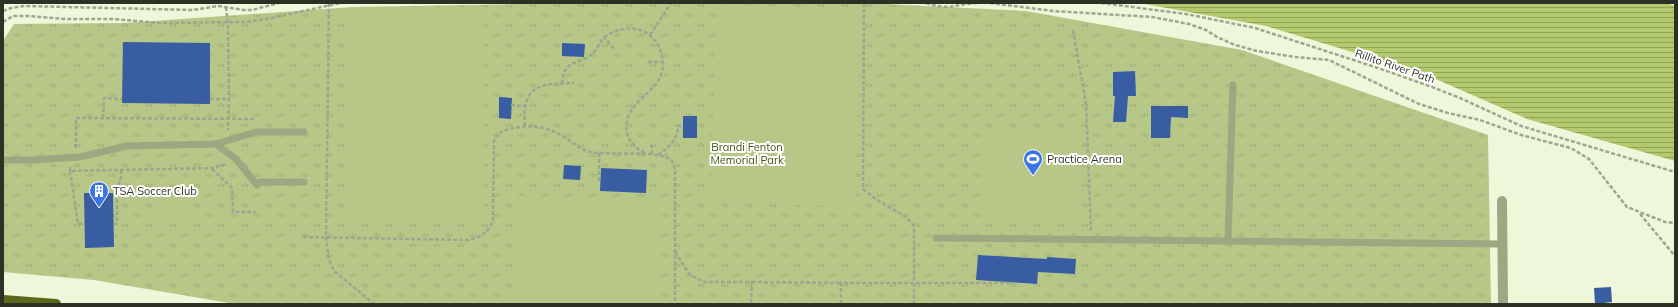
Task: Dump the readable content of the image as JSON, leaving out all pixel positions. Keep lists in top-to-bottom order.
{
  "streets": {
    "path": ["Rillito River Path"]
  },
  "parks": ["Brandi Fenton Memorial Park"],
  "places": {
    "sports": ["Practice Arena"],
    "building": ["TSA Soccer Club"]
  }
}
